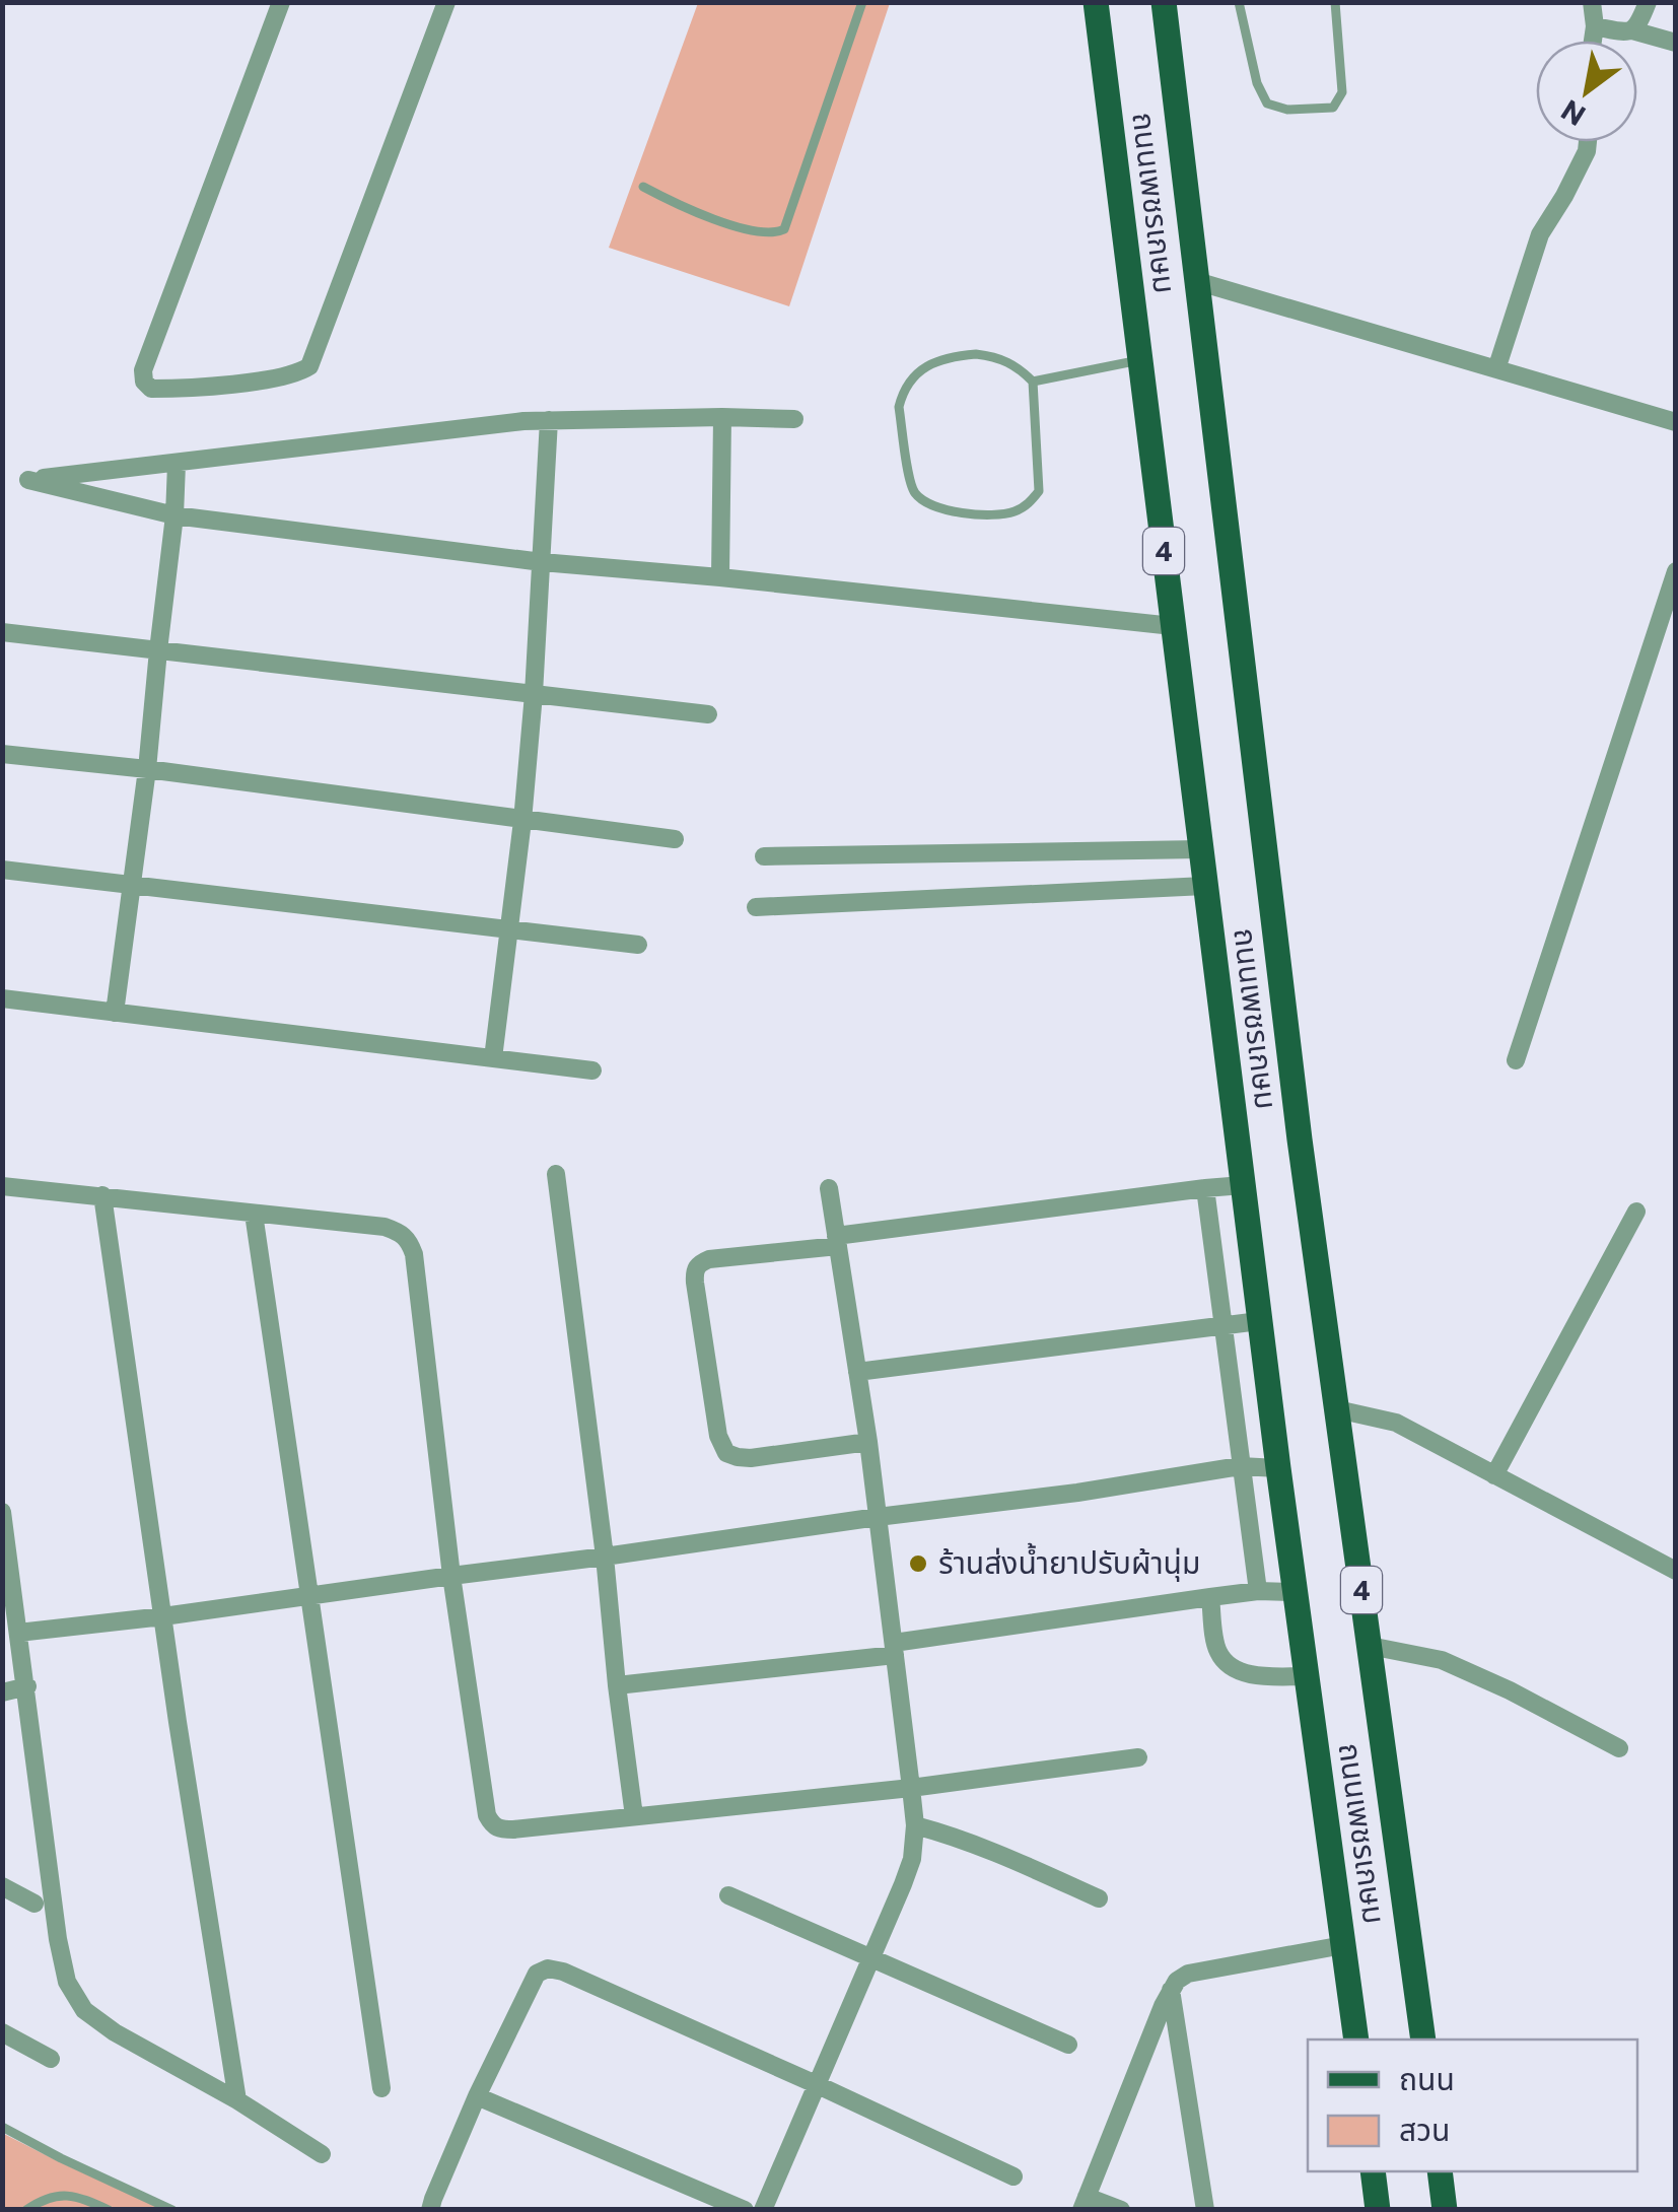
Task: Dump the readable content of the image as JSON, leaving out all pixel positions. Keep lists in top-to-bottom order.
{
  "streets": {
    "main road": ["ถนนเพชรเกษม", "4"]
  },
  "places": ["ร้านส่งน้ำยาปรับผ้านุ่ม"],
  "legend": ["ถนน", "สวน"],
  "north": "bottom left"
}
